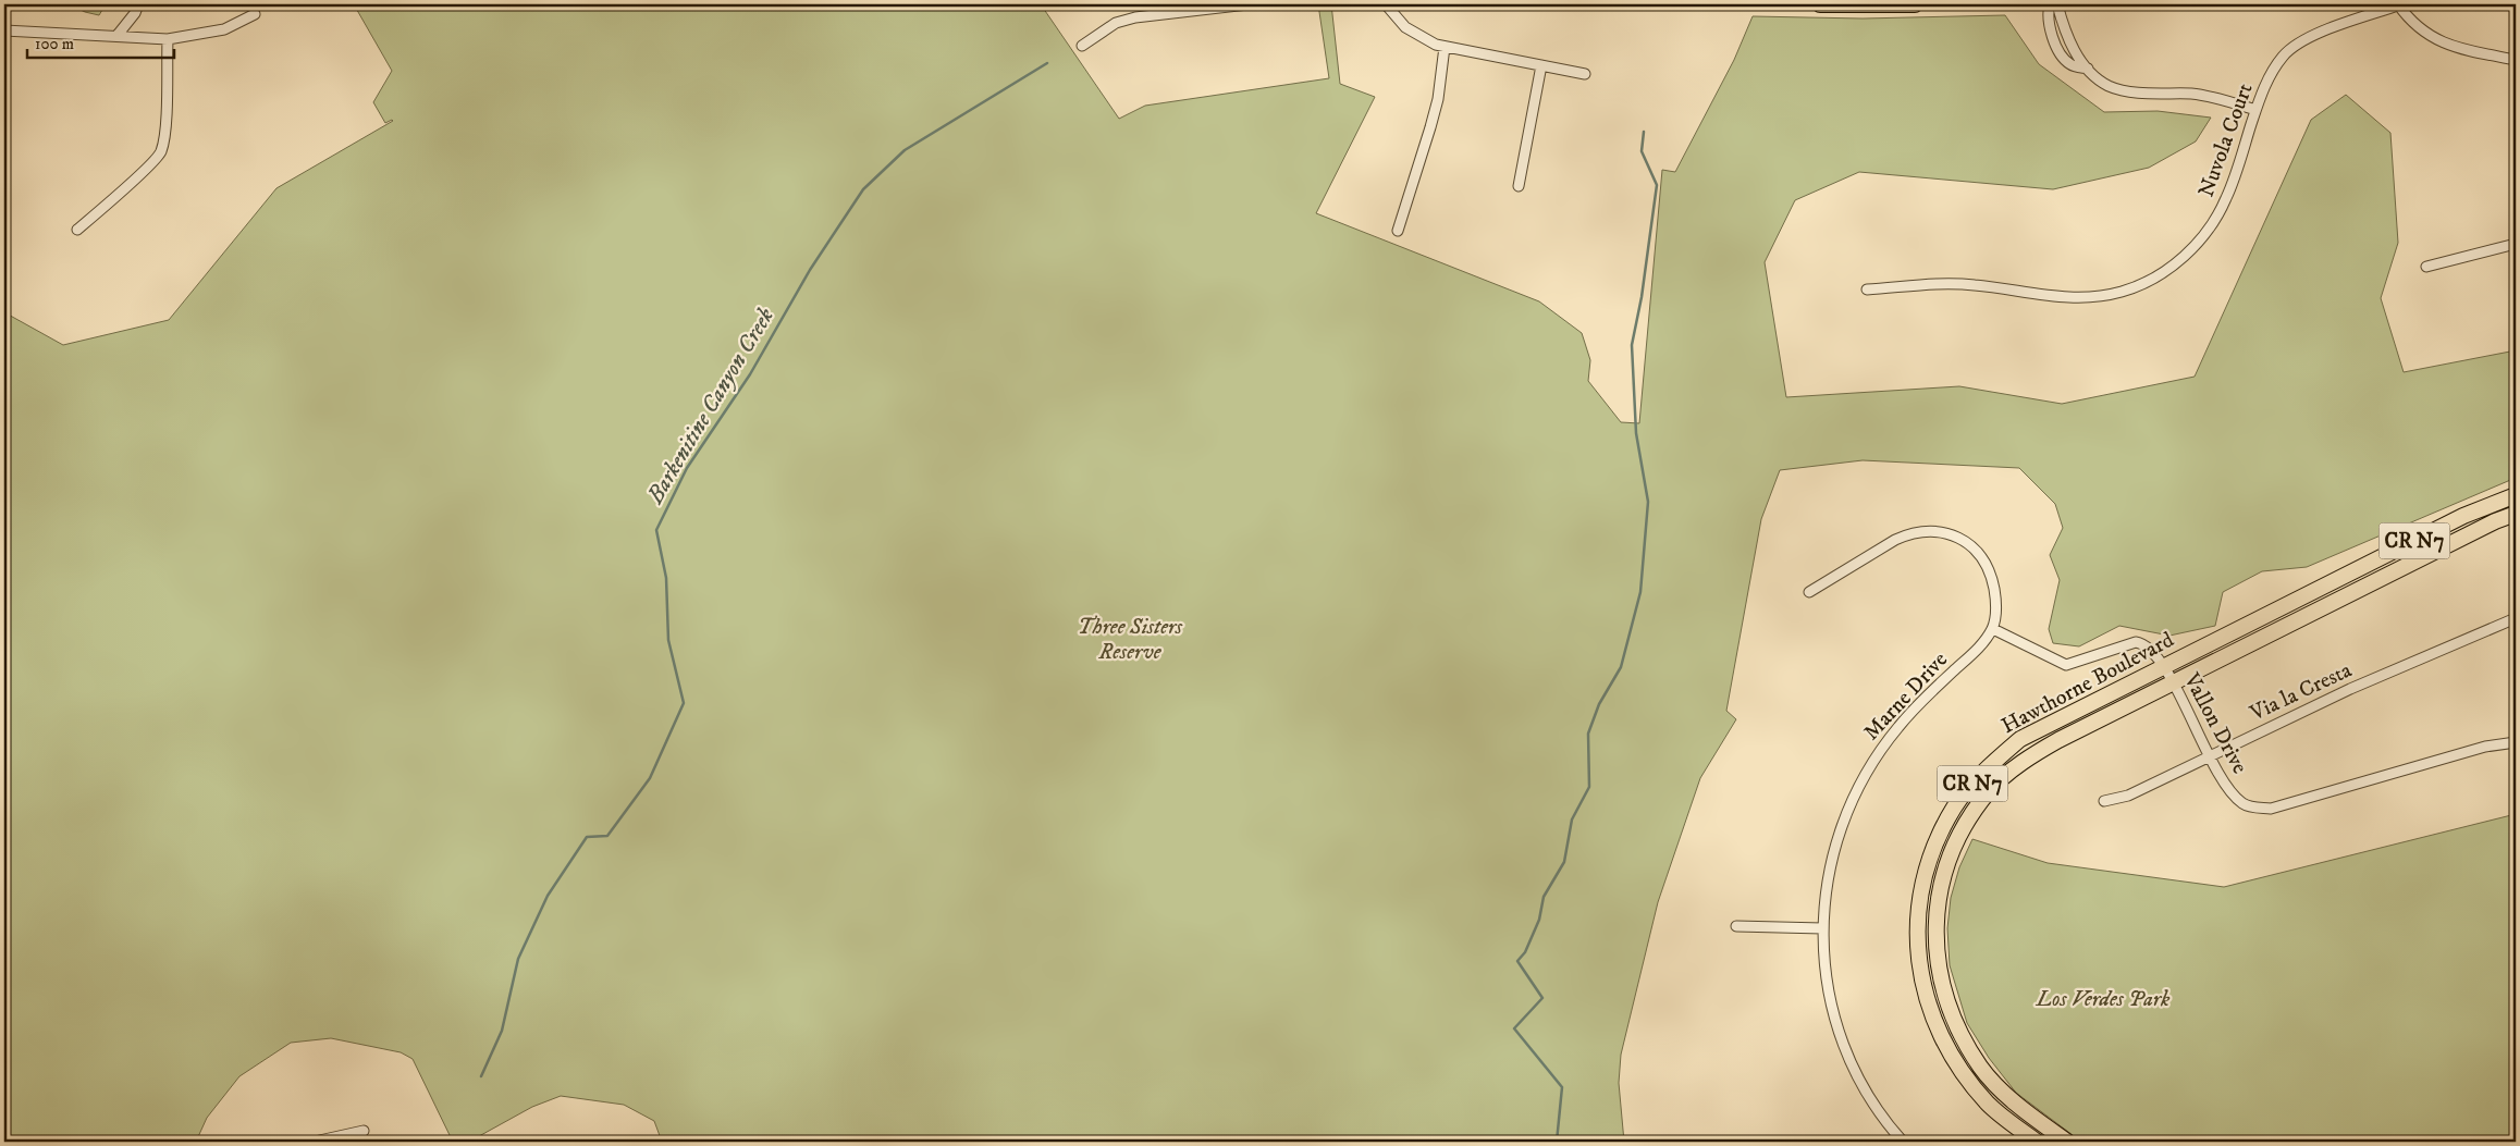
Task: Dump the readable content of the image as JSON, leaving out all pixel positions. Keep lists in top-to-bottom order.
{
  "streets": {
    "main road": ["CR N7", "Hawthorne Boulevard"],
    "street": [
      "Nuvola Court",
      "Via la Cresta",
      "Marne Drive",
      "Vallon Drive"
    ]
  },
  "crossings": [
    ["Hawthorne Boulevard", "Vallon Drive"],
    ["Via la Cresta", "Vallon Drive"],
    ["Marne Drive", "Vallon Drive"]
  ],
  "water": ["Barkenitine Canyon Creek"],
  "parks": ["Three Sisters Reserve", "Los Verdes Park"],
  "scale_bar": "100 m"
}
